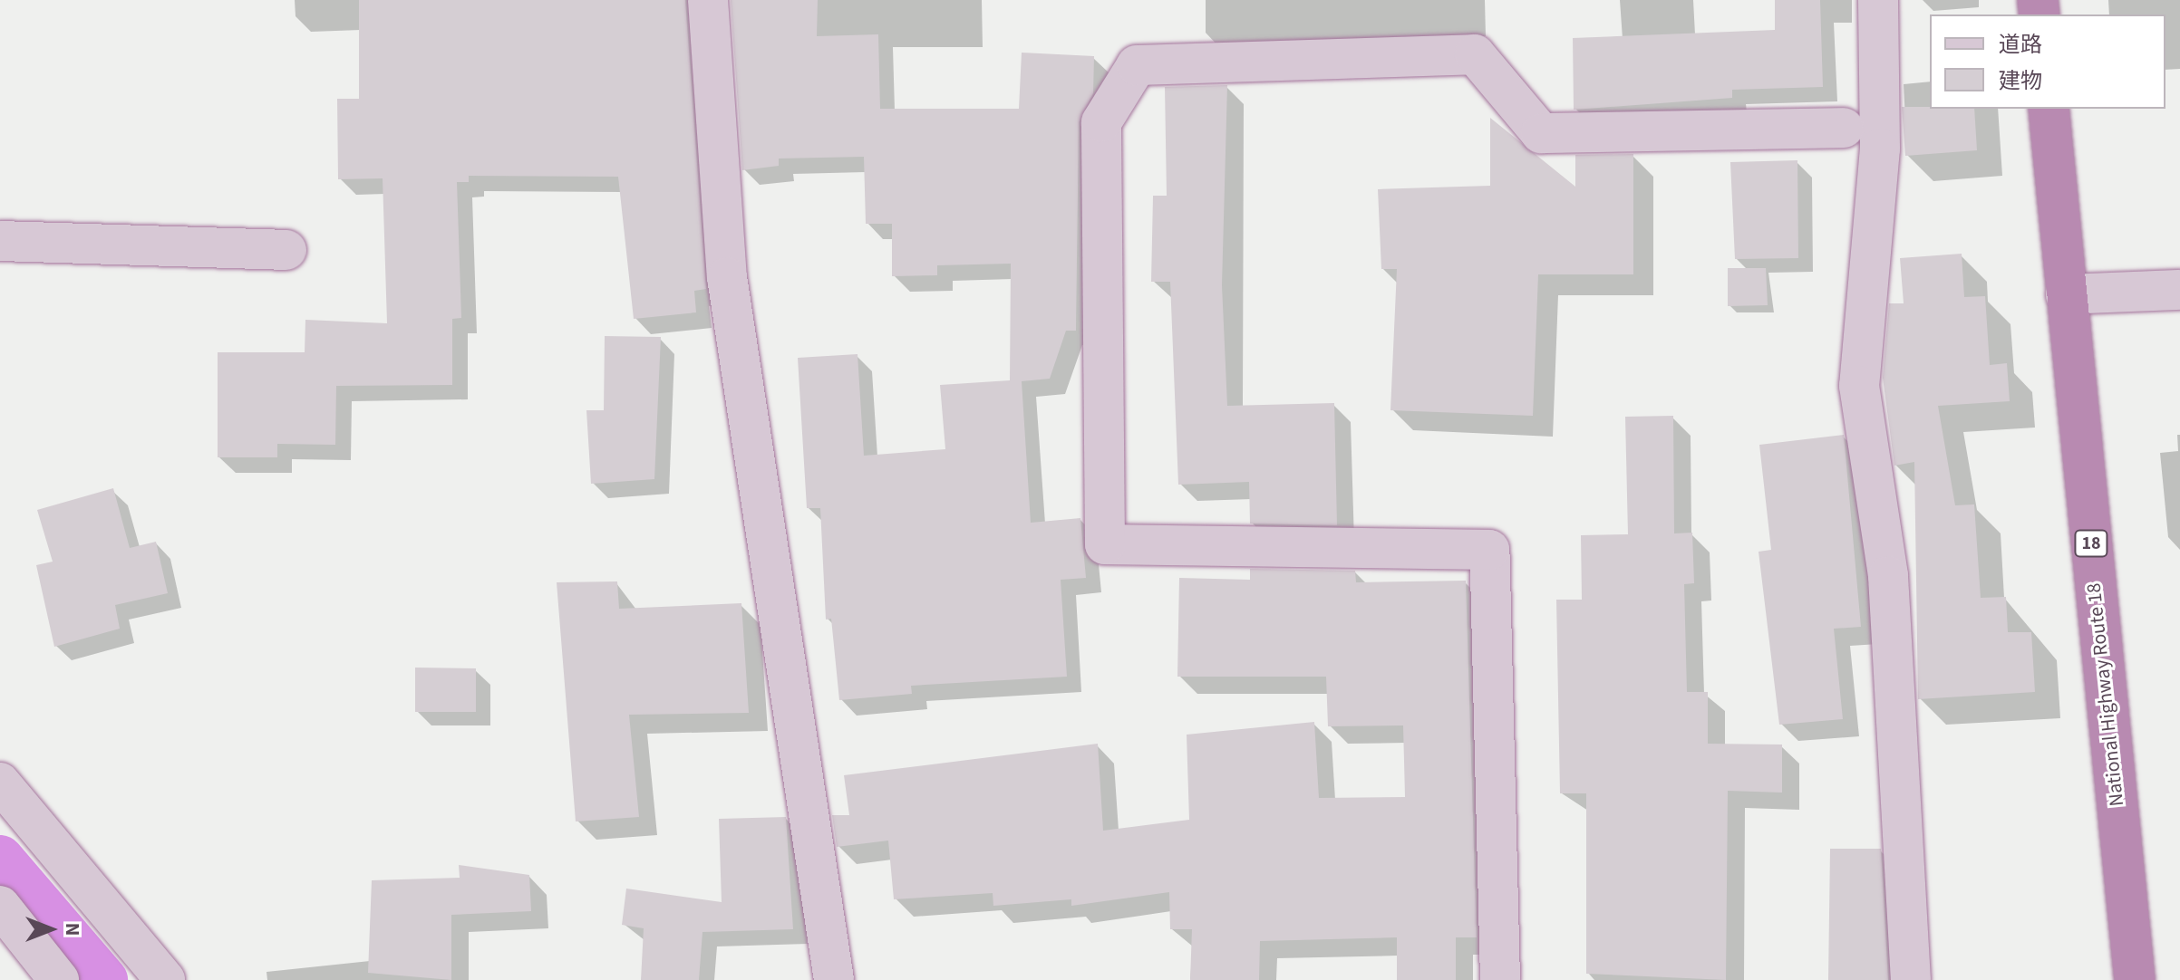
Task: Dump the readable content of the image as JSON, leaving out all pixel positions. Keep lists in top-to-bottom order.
{
  "streets": {
    "highway": ["18", "National Highway Route 18"]
  },
  "legend": ["道路", "建物"],
  "north": "right"
}
